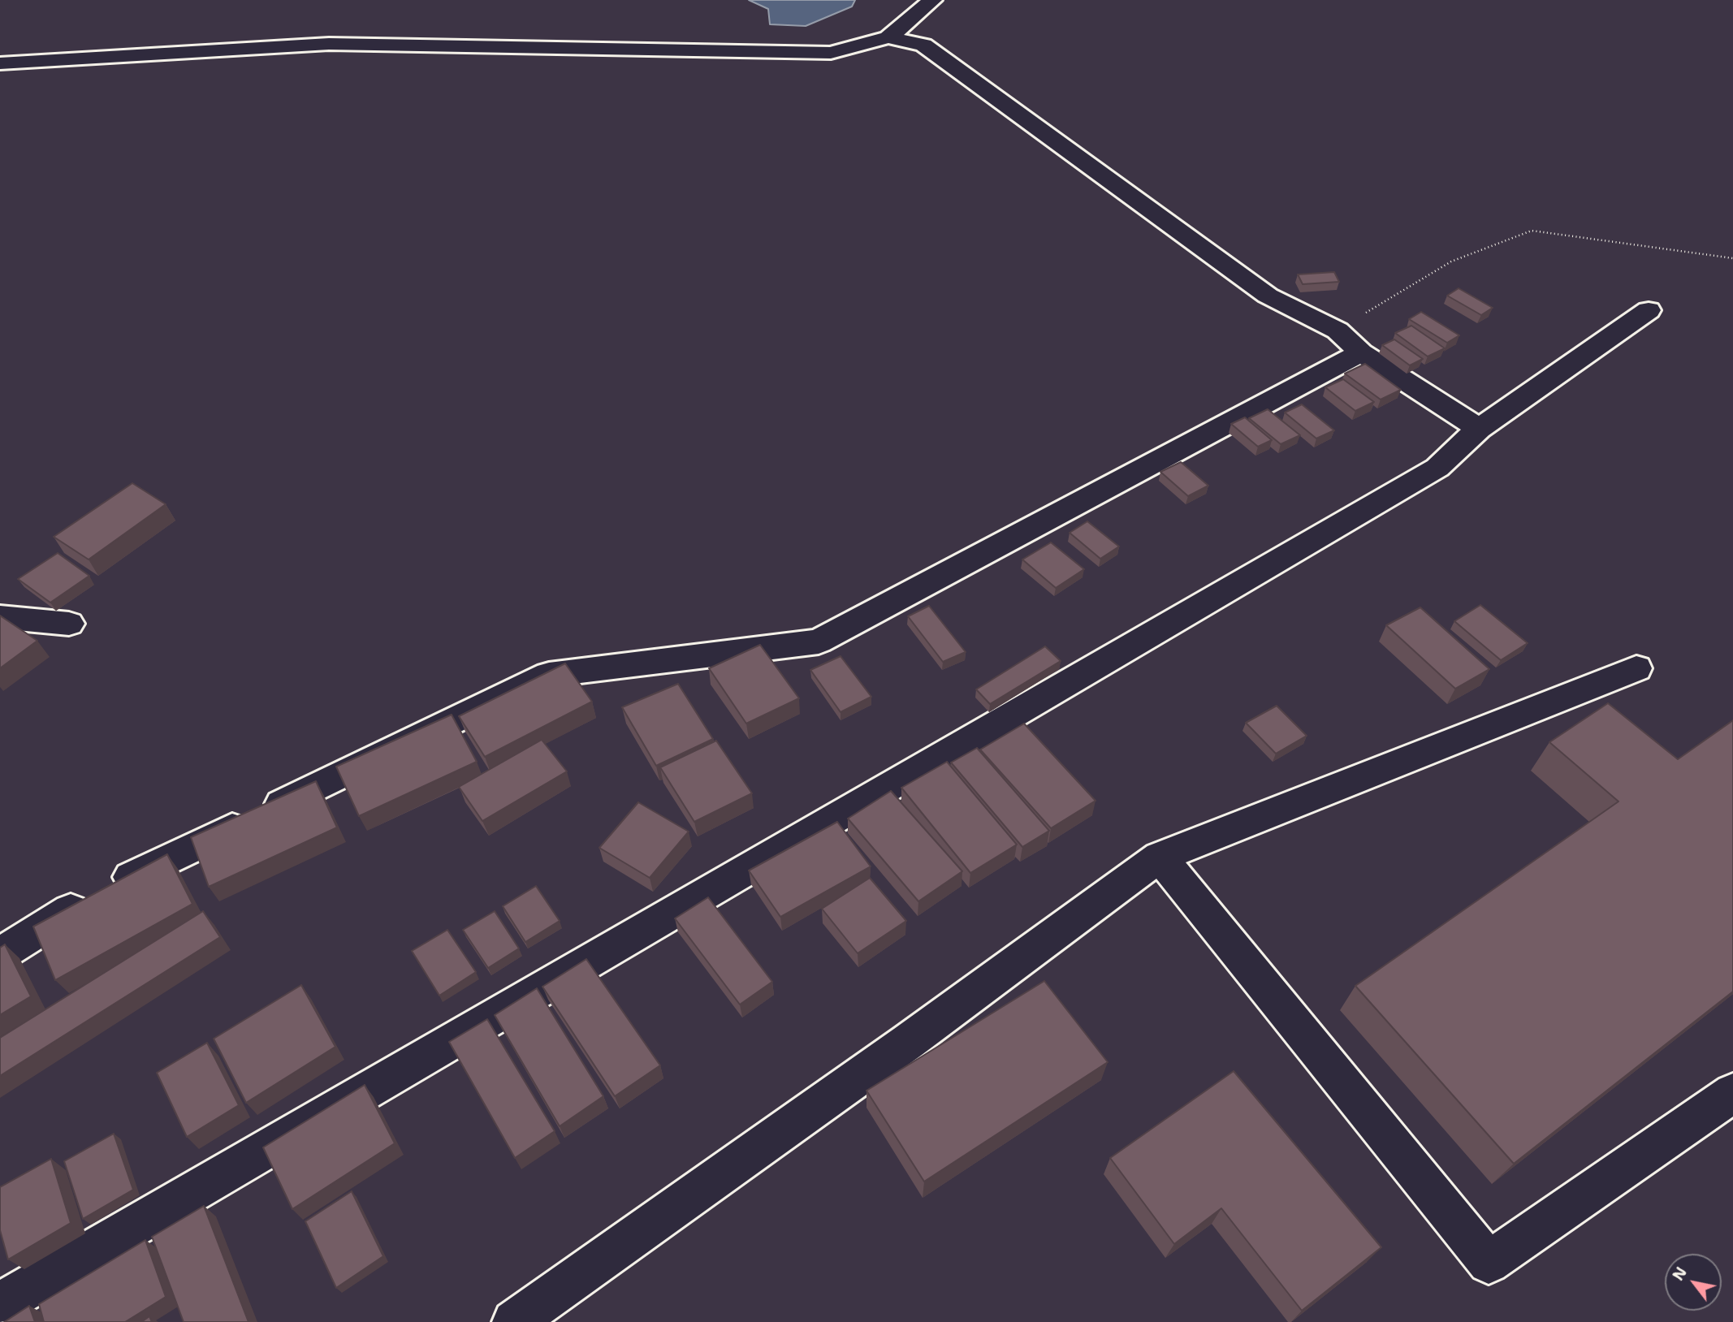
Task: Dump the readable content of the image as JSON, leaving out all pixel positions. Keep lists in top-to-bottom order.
{
  "north": "top left"
}
